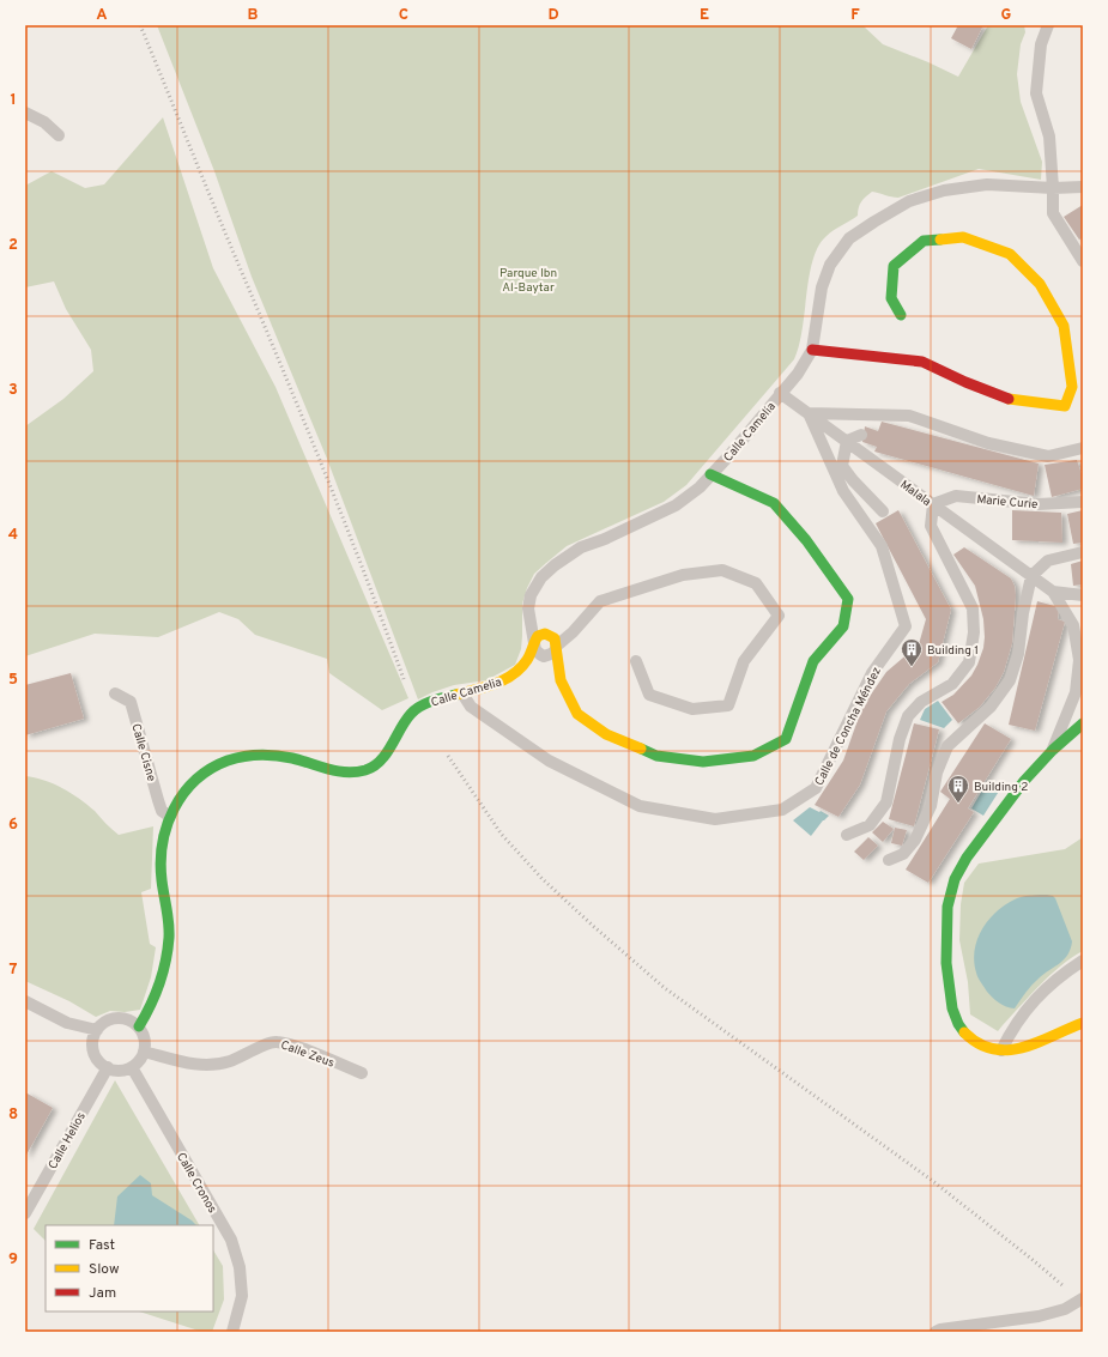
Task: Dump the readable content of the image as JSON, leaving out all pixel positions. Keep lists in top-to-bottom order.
{
  "streets": {
    "street": [
      "Calle Camelia",
      "Malala",
      "Marie Curie",
      "Calle de Concha Méndez",
      "Calle Cisne",
      "Calle Zeus",
      "Calle Helios",
      "Calle Cronos"
    ]
  },
  "crossings": [
    ["Calle Camelia", "Malala"],
    ["Calle Camelia", "Calle de Concha Méndez"],
    ["Calle Camelia", "Calle Cisne"],
    ["Malala", "Marie Curie"],
    ["Malala", "Calle de Concha Méndez"],
    ["Calle Zeus", "Calle Helios"],
    ["Calle Zeus", "Calle Cronos"],
    ["Calle Helios", "Calle Cronos"]
  ],
  "parks": ["Parque Ibn Al-Baytar"],
  "places": {
    "building": ["Building 1", "Building 2"]
  },
  "legend": ["Fast", "Slow", "Jam"],
  "grid": {
    "columns": [
      "A",
      "B",
      "C",
      "D",
      "E",
      "F",
      "G"
    ],
    "rows": [
      "1",
      "2",
      "3",
      "4",
      "5",
      "6",
      "7",
      "8",
      "9"
    ]
  }
}
